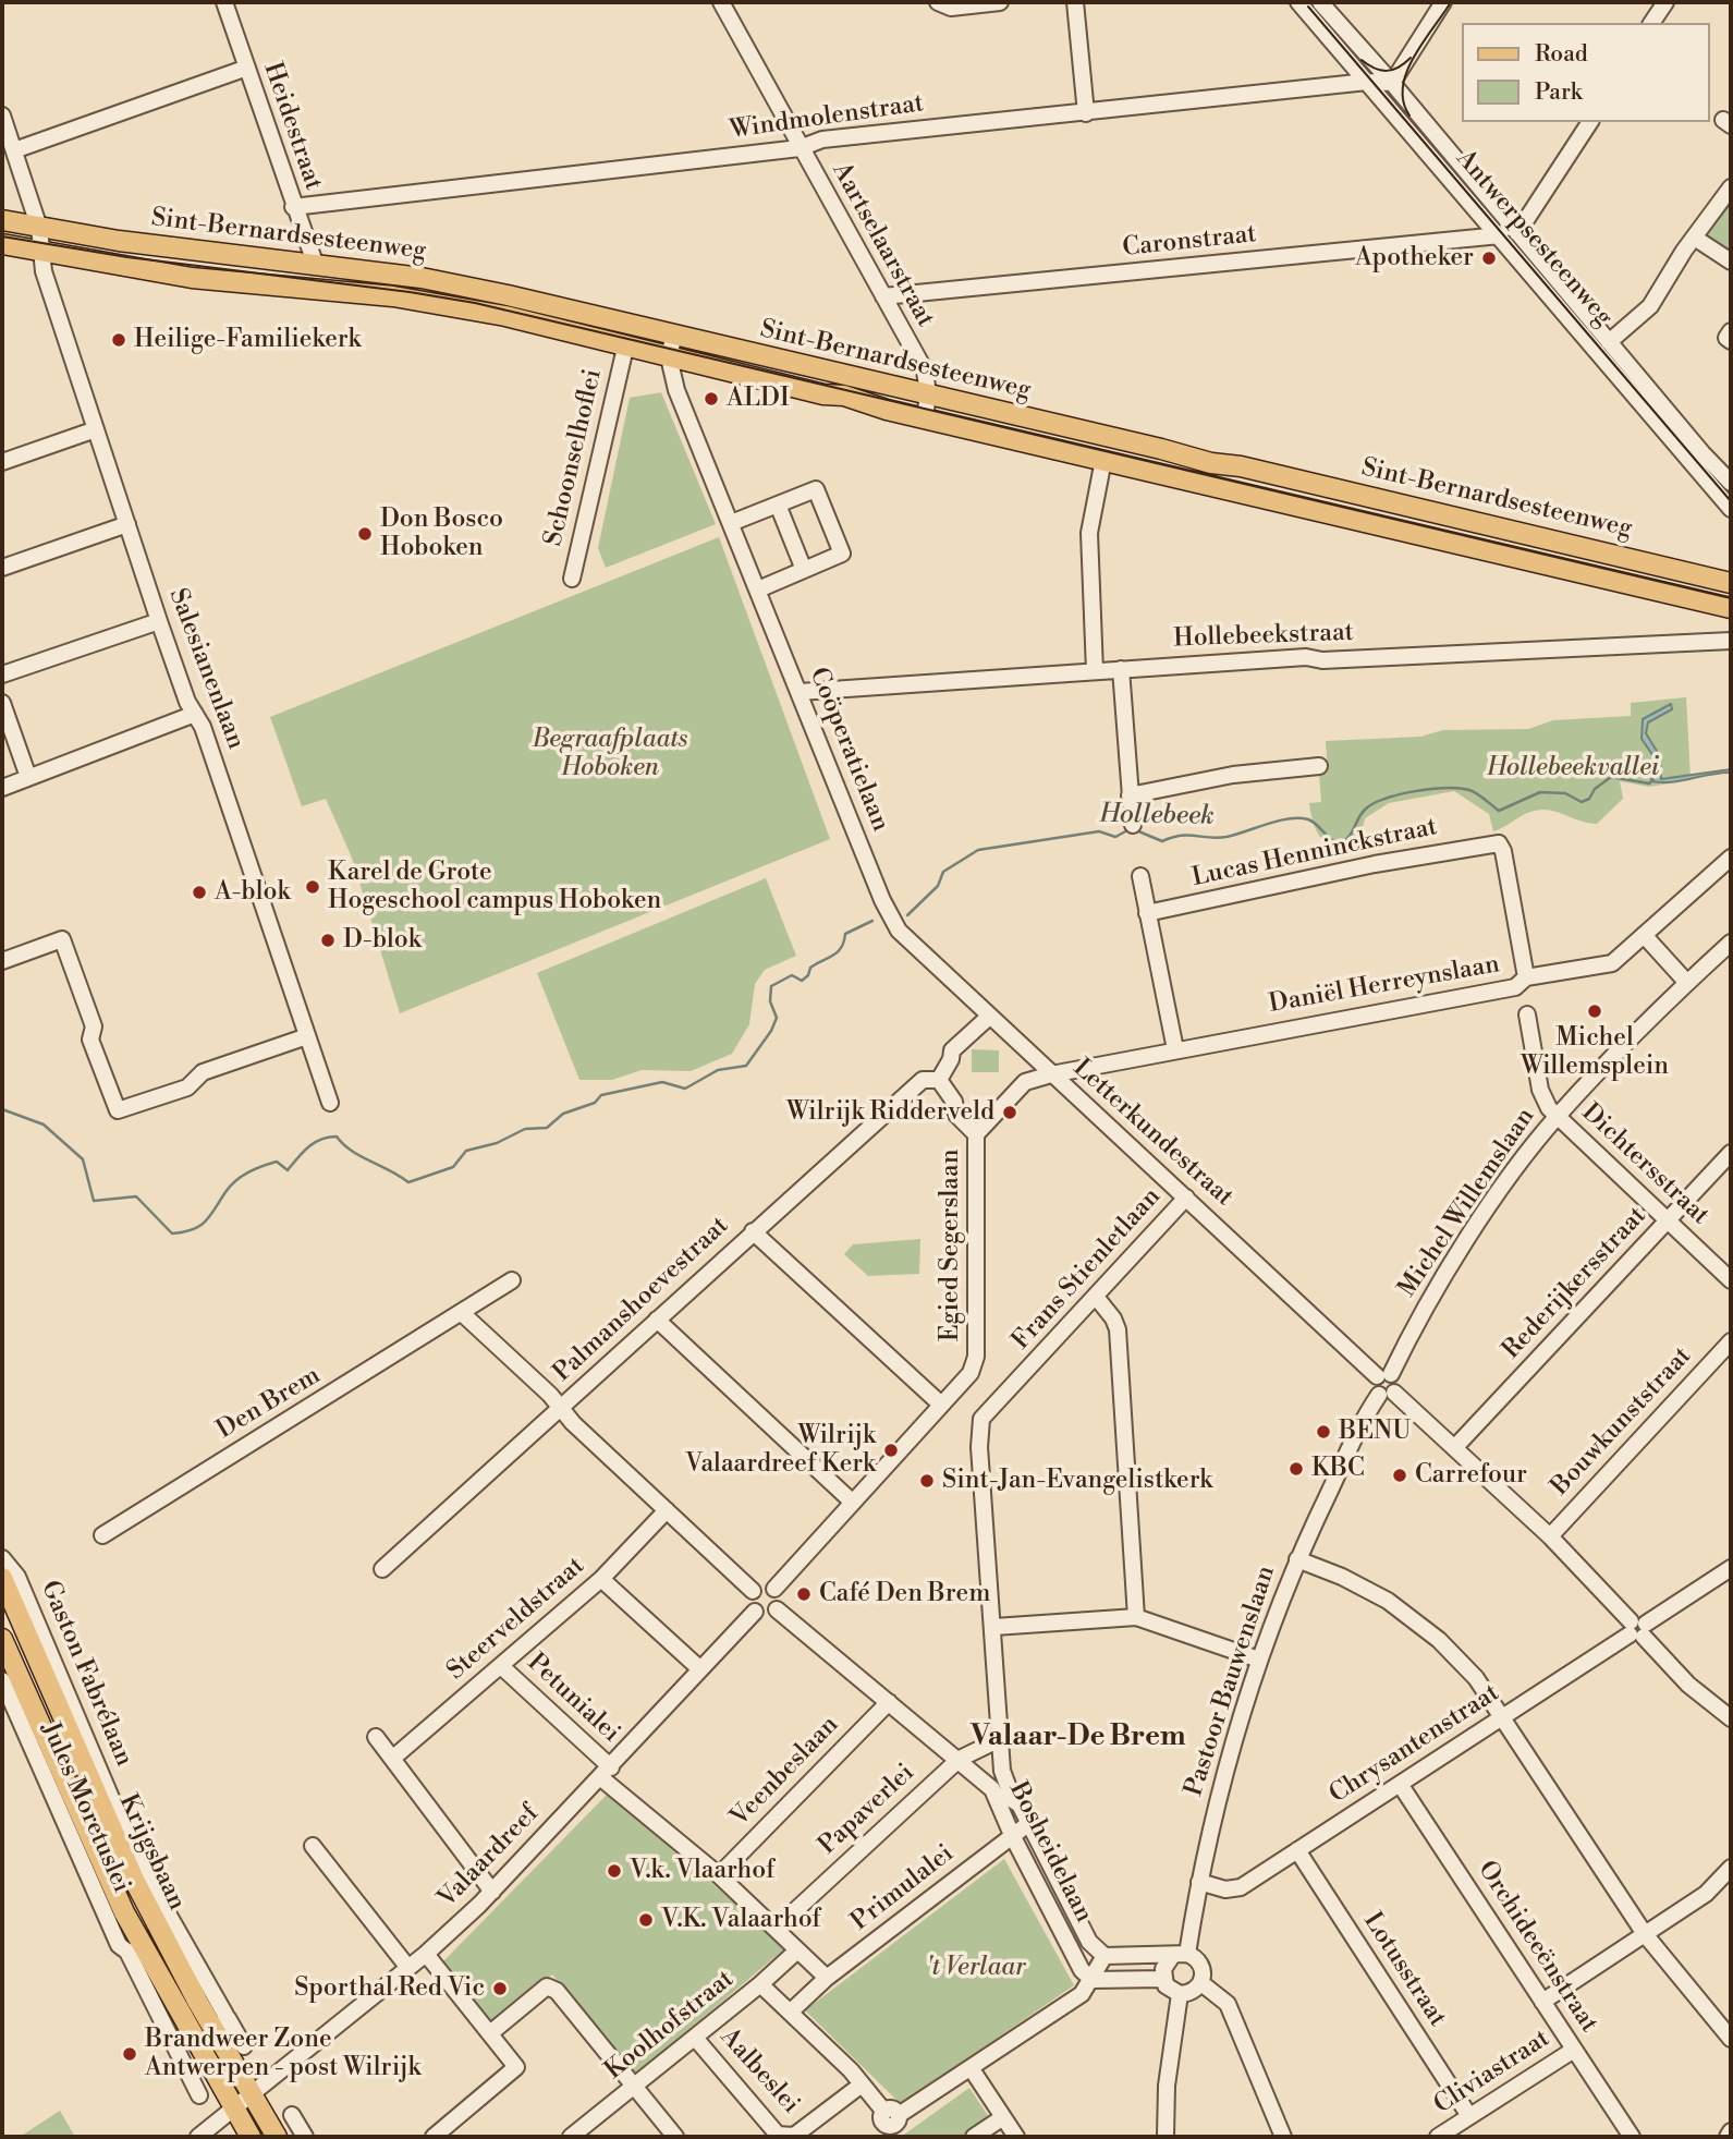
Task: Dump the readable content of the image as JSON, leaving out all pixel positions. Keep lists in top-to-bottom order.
{
  "streets": {
    "main road": ["Sint-Bernardsesteenweg", "Krijgsbaan"],
    "street": [
      "Windmolenstraat",
      "Heidestraat",
      "Antwerpsesteenweg",
      "Caronstraat",
      "Aartselaarstraat",
      "Schoonselhoflei",
      "Hollebeekstraat",
      "Salesianenlaan",
      "Coöperatielaan",
      "Lucas Henninckstraat",
      "Daniël Herreynslaan",
      "Letterkundestraat",
      "Dichtersstraat",
      "Michel Willemslaan",
      "Egied Segerslaan",
      "Frans Stienletlaan",
      "Rederijkersstraat",
      "Palmanshoevestraat",
      "Den Brem",
      "Bouwkunststraat",
      "Steerveldstraat",
      "Gaston Fabrélaan",
      "Pastoor Bauwenslaan",
      "Petunialei",
      "Chrysantenstraat",
      "Veenbeslaan",
      "Jules Moretuslei",
      "Papaverlei",
      "Bosheidelaan",
      "Valaardreef",
      "Primulalei",
      "Orchideeënstraat",
      "Lotusstraat",
      "Koolhofstraat",
      "Aalbeslei",
      "Cliviastraat"
    ]
  },
  "crossings": [
    ["Windmolenstraat", "Heidestraat"],
    ["Windmolenstraat", "Antwerpsesteenweg"],
    ["Windmolenstraat", "Aartselaarstraat"],
    ["Heidestraat", "Sint-Bernardsesteenweg"],
    ["Sint-Bernardsesteenweg", "Aartselaarstraat"],
    ["Sint-Bernardsesteenweg", "Schoonselhoflei"],
    ["Sint-Bernardsesteenweg", "Salesianenlaan"],
    ["Sint-Bernardsesteenweg", "Coöperatielaan"],
    ["Antwerpsesteenweg", "Caronstraat"],
    ["Caronstraat", "Aartselaarstraat"],
    ["Hollebeekstraat", "Coöperatielaan"],
    ["Coöperatielaan", "Letterkundestraat"],
    ["Lucas Henninckstraat", "Daniël Herreynslaan"],
    ["Daniël Herreynslaan", "Letterkundestraat"],
    ["Daniël Herreynslaan", "Egied Segerslaan"],
    ["Letterkundestraat", "Michel Willemslaan"],
    ["Letterkundestraat", "Frans Stienletlaan"],
    ["Dichtersstraat", "Michel Willemslaan"],
    ["Dichtersstraat", "Rederijkersstraat"],
    ["Steerveldstraat", "Petunialei"],
    ["Gaston Fabrélaan", "Krijgsbaan"],
    ["Pastoor Bauwenslaan", "Chrysantenstraat"],
    ["Petunialei", "Veenbeslaan"],
    ["Petunialei", "Papaverlei"],
    ["Petunialei", "Valaardreef"],
    ["Petunialei", "Primulalei"],
    ["Petunialei", "Koolhofstraat"],
    ["Chrysantenstraat", "Orchideeënstraat"],
    ["Chrysantenstraat", "Lotusstraat"],
    ["Veenbeslaan", "Bosheidelaan"],
    ["Jules Moretuslei", "Krijgsbaan"],
    ["Papaverlei", "Bosheidelaan"],
    ["Krijgsbaan", "Valaardreef"],
    ["Bosheidelaan", "Valaardreef"],
    ["Bosheidelaan", "Primulalei"],
    ["Orchideeënstraat", "Cliviastraat"],
    ["Lotusstraat", "Cliviastraat"],
    ["Koolhofstraat", "Aalbeslei"]
  ],
  "districts": ["Valaar-De Brem"],
  "water": ["Hollebeek"],
  "parks": ["Begraafplaats Hoboken", "Hollebeekvallei", "'t Verlaar"],
  "places": [
    "Apotheker",
    "Heilige-Familiekerk",
    "ALDI",
    "Don Bosco Hoboken",
    "Karel de Grote Hogeschool campus Hoboken",
    "A-blok",
    "D-blok",
    "Michel Willemsplein",
    "Wilrijk Ridderveld",
    "BENU",
    "Wilrijk Valaardreef Kerk",
    "KBC",
    "Carrefour",
    "Sint-Jan-Evangelistkerk",
    "Café Den Brem",
    "V.k. Vlaarhof",
    "V.K. Valaarhof",
    "Sporthal Red Vic",
    "Brandweer Zone Antwerpen - post Wilrijk"
  ],
  "legend": ["Road", "Park"]
}
